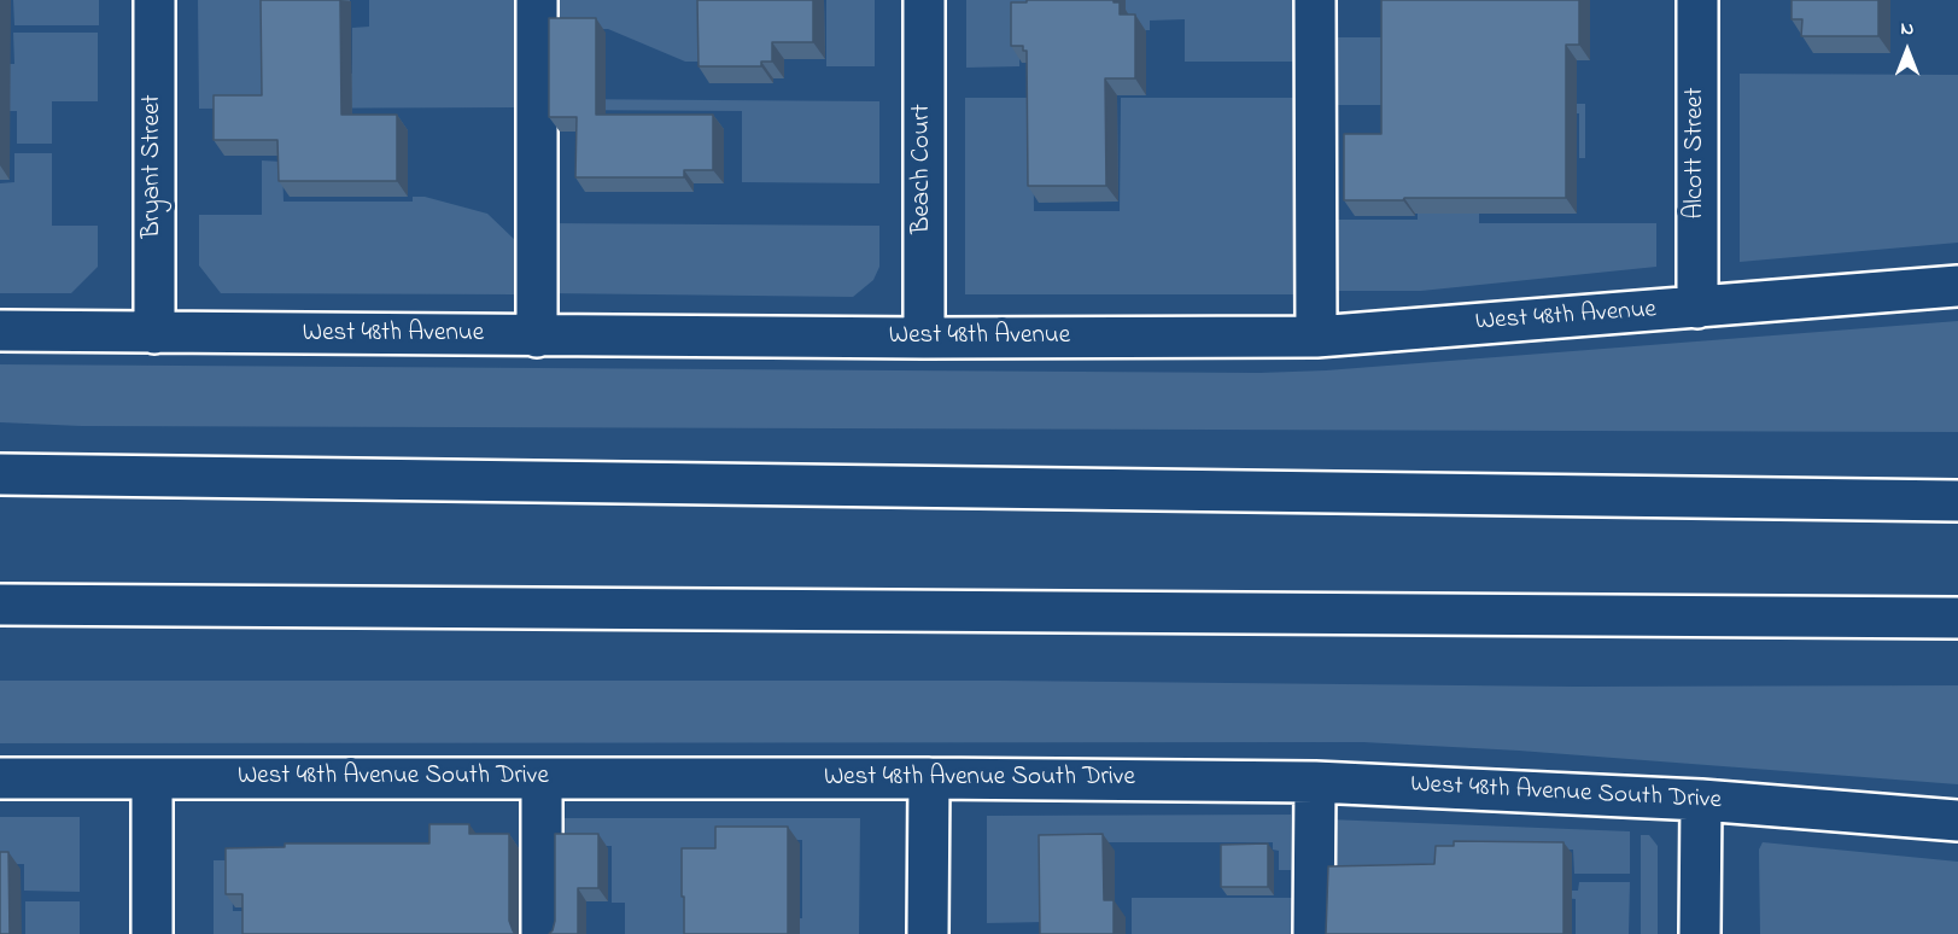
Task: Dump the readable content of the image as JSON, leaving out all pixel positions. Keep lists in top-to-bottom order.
{
  "streets": {
    "main road": [
      "Alcott Street",
      "Bryant Street",
      "Beach Court",
      "West 48th Avenue",
      "West 48th Avenue South Drive"
    ]
  },
  "crossings": [
    ["Alcott Street", "West 48th Avenue"],
    ["Bryant Street", "West 48th Avenue"],
    ["Beach Court", "West 48th Avenue"]
  ],
  "north": "top"
}
